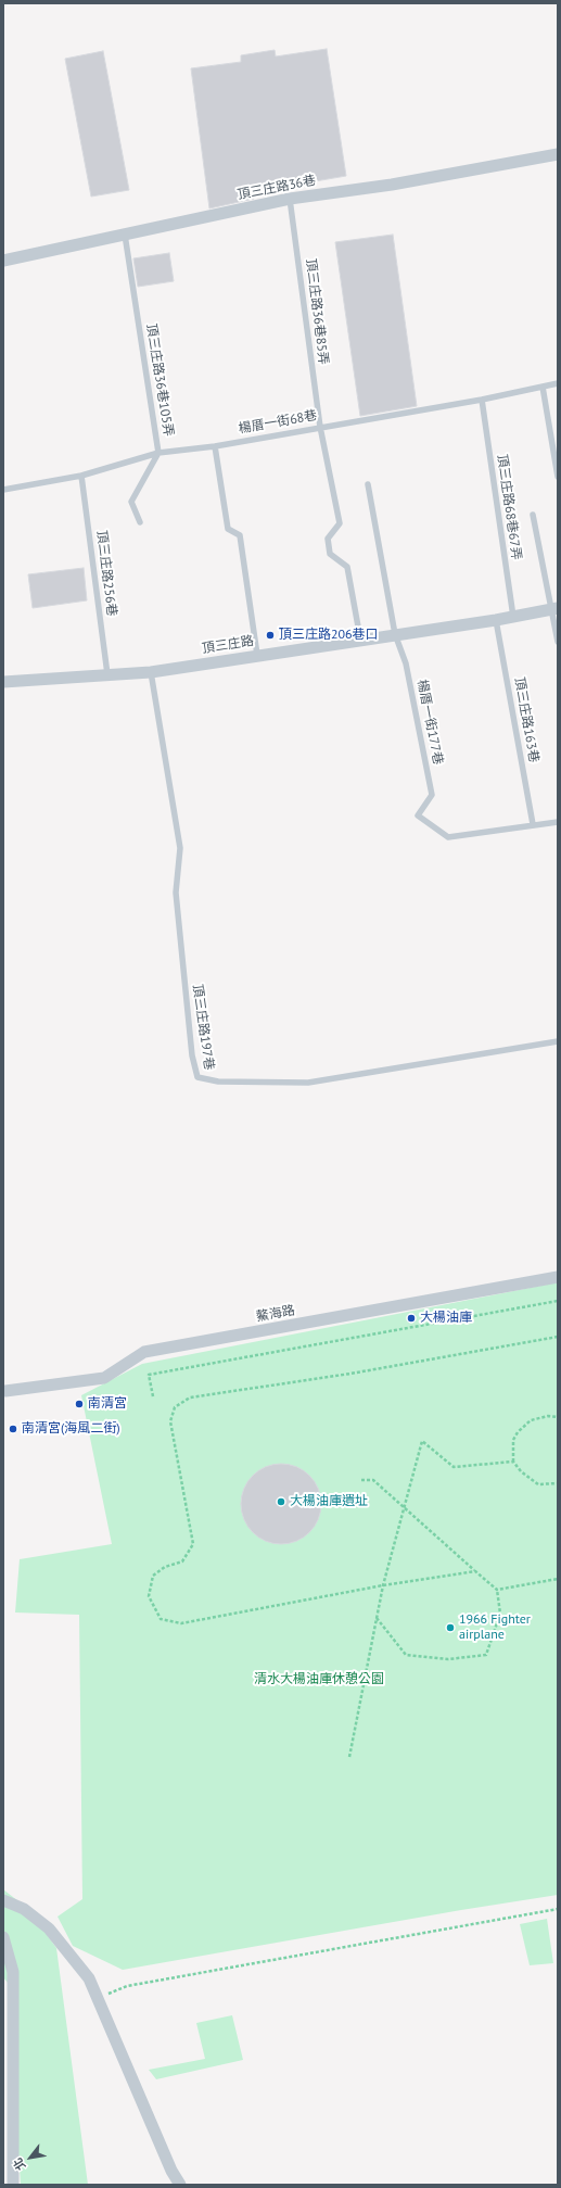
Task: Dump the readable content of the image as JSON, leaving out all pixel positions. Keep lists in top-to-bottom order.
{
  "streets": {
    "street": ["頂三庄路36巷", "頂三庄路", "鰲海路"],
    "lane": [
      "頂三庄路36巷85弄",
      "頂三庄路36巷105弄",
      "楊厝一街68巷",
      "頂三庄路68巷67弄",
      "頂三庄路256巷",
      "頂三庄路163巷",
      "楊厝一街177巷",
      "頂三庄路197巷"
    ]
  },
  "crossings": [
    ["頂三庄路36巷", "頂三庄路36巷85弄"],
    ["頂三庄路36巷", "頂三庄路36巷105弄"],
    ["頂三庄路36巷85弄", "楊厝一街68巷"],
    ["頂三庄路36巷85弄", "頂三庄路"],
    ["頂三庄路36巷105弄", "楊厝一街68巷"],
    ["楊厝一街68巷", "頂三庄路68巷67弄"],
    ["楊厝一街68巷", "頂三庄路256巷"],
    ["頂三庄路68巷67弄", "頂三庄路"],
    ["頂三庄路256巷", "頂三庄路"],
    ["頂三庄路", "頂三庄路163巷"],
    ["頂三庄路", "楊厝一街177巷"],
    ["頂三庄路", "頂三庄路197巷"],
    ["頂三庄路163巷", "楊厝一街177巷"]
  ],
  "parks": ["清水大楊油庫休憩公園"],
  "places": [
    "頂三庄路206巷口",
    "大楊油庫",
    "南清宮",
    "南清宮(海風二街)",
    "大楊油庫遺址",
    "1966 Fighter airplane"
  ],
  "north": "bottom left"
}
